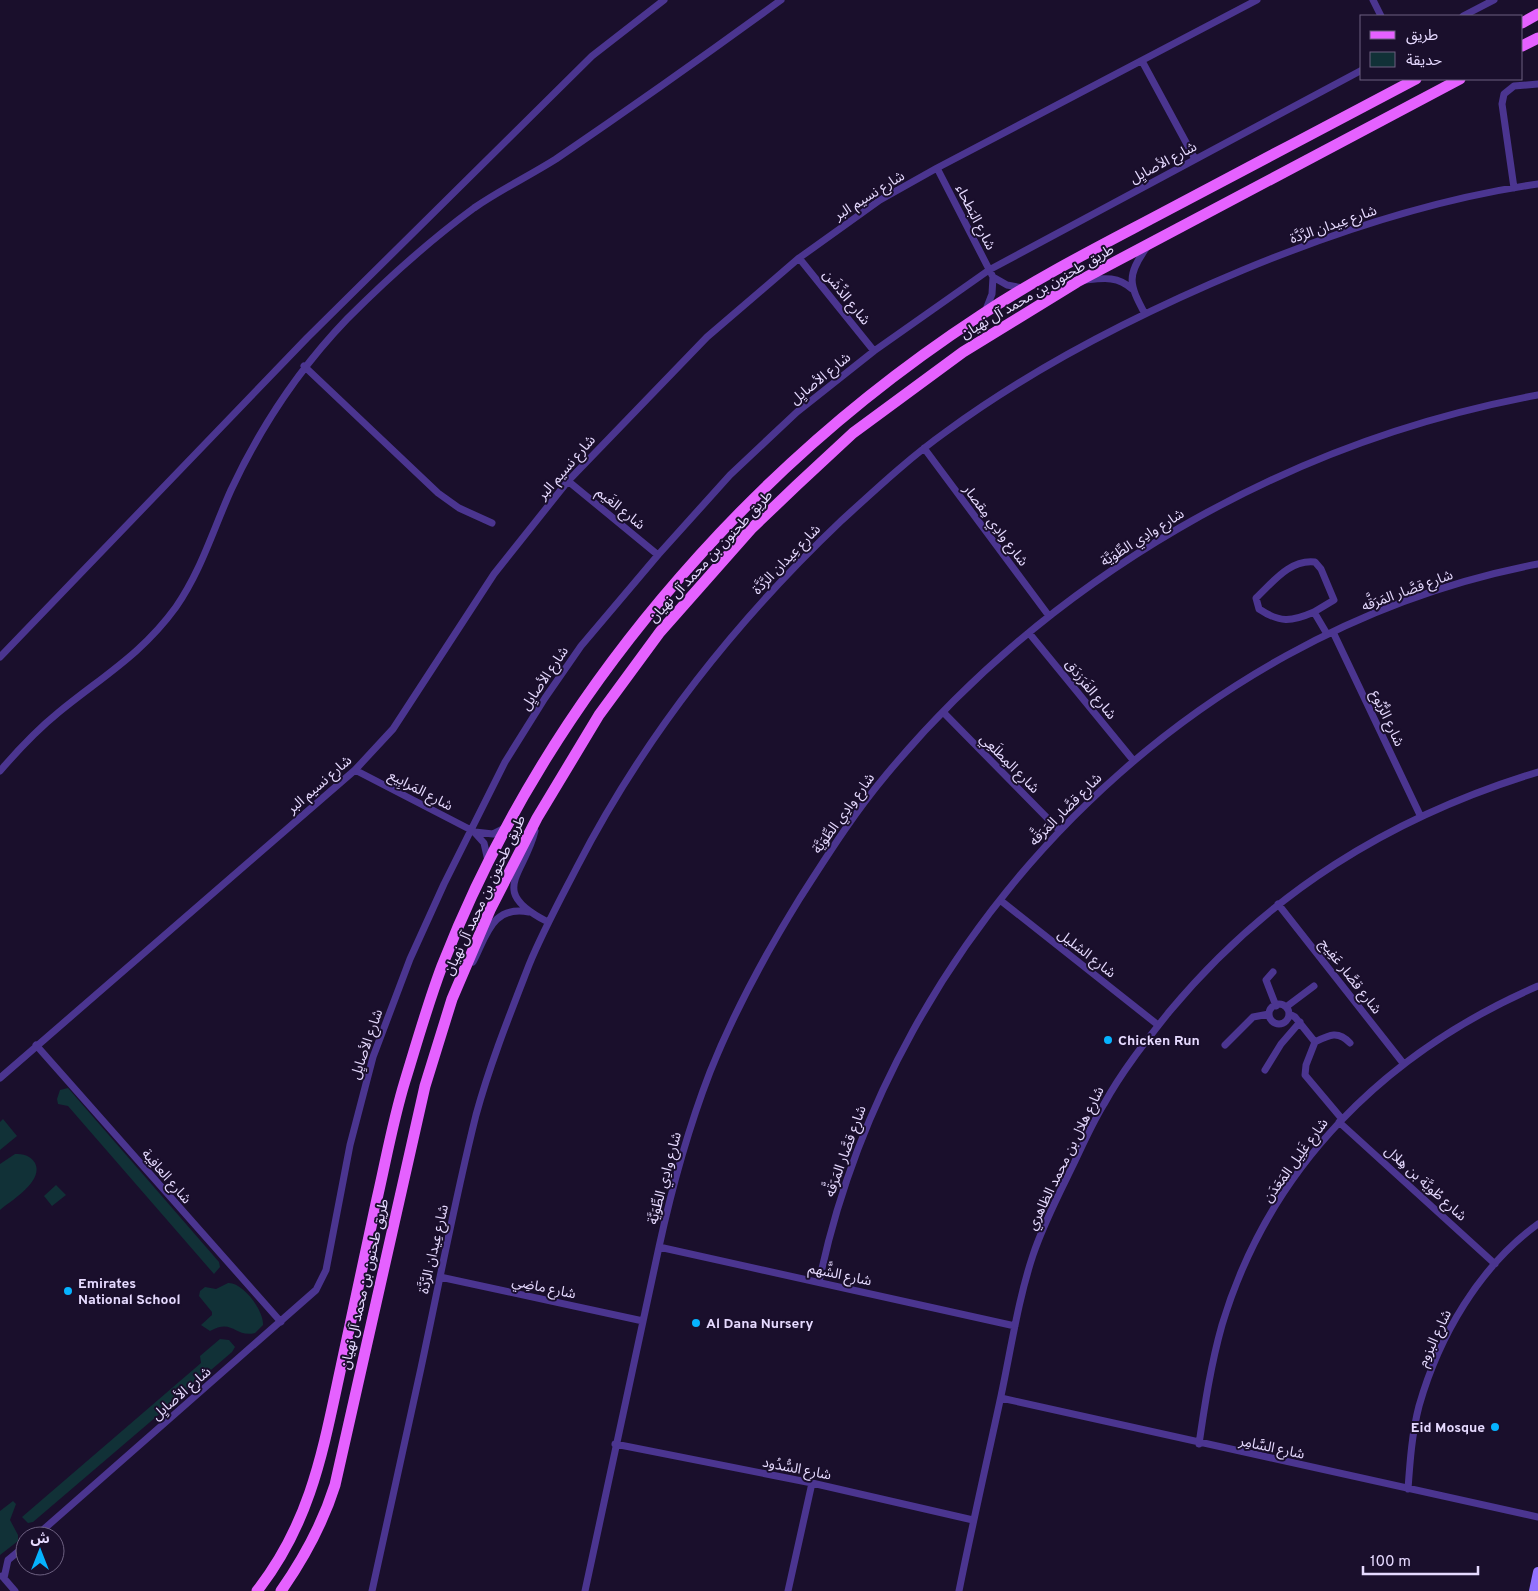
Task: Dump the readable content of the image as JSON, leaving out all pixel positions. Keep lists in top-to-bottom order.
{
  "streets": {
    "main road": ["طريق طحنون بن محمد آل نهيان"],
    "street": [
      "شارع الأصايِل",
      "شارع نسيم البر",
      "شارع البَطحاء",
      "شارع عِيدان الرَّدَّة",
      "شارع الدِّشَن",
      "شارع الغَيم",
      "شارع وادِي مِقصار",
      "شارع وادِي الطِّوَيَّة",
      "شارع قصَّار المَرَقَّه",
      "شارع الفَرَزدَق",
      "شارع الرُّبُوع",
      "شارع المِطلَعِي",
      "شارع المَرابِيع",
      "شارع الشليل",
      "شارع قصَّار عَفِيج",
      "شارع هلال بن محمد الظاهري",
      "شارع غَلِيل المَعَدَن",
      "شارع العافِية",
      "شارع طُويَّة بن هِلال",
      "شارع الشَّهم",
      "شارع ماضِي",
      "شارع البزوم",
      "شارع السَّامِر",
      "شارع السُّدُود"
    ]
  },
  "crossings": [
    ["شارع الأصايِل", "شارع البَطحاء"],
    ["شارع الأصايِل", "شارع الدِّشَن"],
    ["شارع الأصايِل", "شارع الغَيم"],
    ["شارع الأصايِل", "شارع المَرابِيع"],
    ["شارع الأصايِل", "شارع العافِية"],
    ["شارع نسيم البر", "شارع البَطحاء"],
    ["شارع نسيم البر", "شارع الدِّشَن"],
    ["شارع نسيم البر", "شارع الغَيم"],
    ["شارع نسيم البر", "شارع المَرابِيع"],
    ["شارع نسيم البر", "شارع العافِية"],
    ["شارع عِيدان الرَّدَّة", "شارع وادِي مِقصار"],
    ["شارع عِيدان الرَّدَّة", "شارع ماضِي"],
    ["شارع وادِي مِقصار", "شارع وادِي الطِّوَيَّة"],
    ["شارع وادِي الطِّوَيَّة", "شارع الفَرَزدَق"],
    ["شارع وادِي الطِّوَيَّة", "شارع المِطلَعِي"],
    ["شارع وادِي الطِّوَيَّة", "شارع الشَّهم"],
    ["شارع وادِي الطِّوَيَّة", "شارع ماضِي"],
    ["شارع وادِي الطِّوَيَّة", "شارع السُّدُود"],
    ["شارع قصَّار المَرَقَّه", "شارع الفَرَزدَق"],
    ["شارع قصَّار المَرَقَّه", "شارع الرُّبُوع"],
    ["شارع قصَّار المَرَقَّه", "شارع المِطلَعِي"],
    ["شارع قصَّار المَرَقَّه", "شارع الشليل"],
    ["شارع قصَّار المَرَقَّه", "شارع الشَّهم"],
    ["شارع الرُّبُوع", "شارع هلال بن محمد الظاهري"],
    ["شارع الشليل", "شارع هلال بن محمد الظاهري"],
    ["شارع قصَّار عَفِيج", "شارع هلال بن محمد الظاهري"],
    ["شارع قصَّار عَفِيج", "شارع غَلِيل المَعَدَن"],
    ["شارع هلال بن محمد الظاهري", "شارع الشَّهم"],
    ["شارع هلال بن محمد الظاهري", "شارع السَّامِر"],
    ["شارع هلال بن محمد الظاهري", "شارع السُّدُود"],
    ["شارع غَلِيل المَعَدَن", "شارع طُويَّة بن هِلال"],
    ["شارع غَلِيل المَعَدَن", "شارع السَّامِر"],
    ["شارع طُويَّة بن هِلال", "شارع البزوم"],
    ["شارع البزوم", "شارع السَّامِر"]
  ],
  "places": [
    "Chicken Run",
    "Emirates National School",
    "Al Dana Nursery",
    "Eid Mosque"
  ],
  "legend": ["طريق", "حديقة"],
  "scale_bar": "100 m",
  "north": "top"
}
